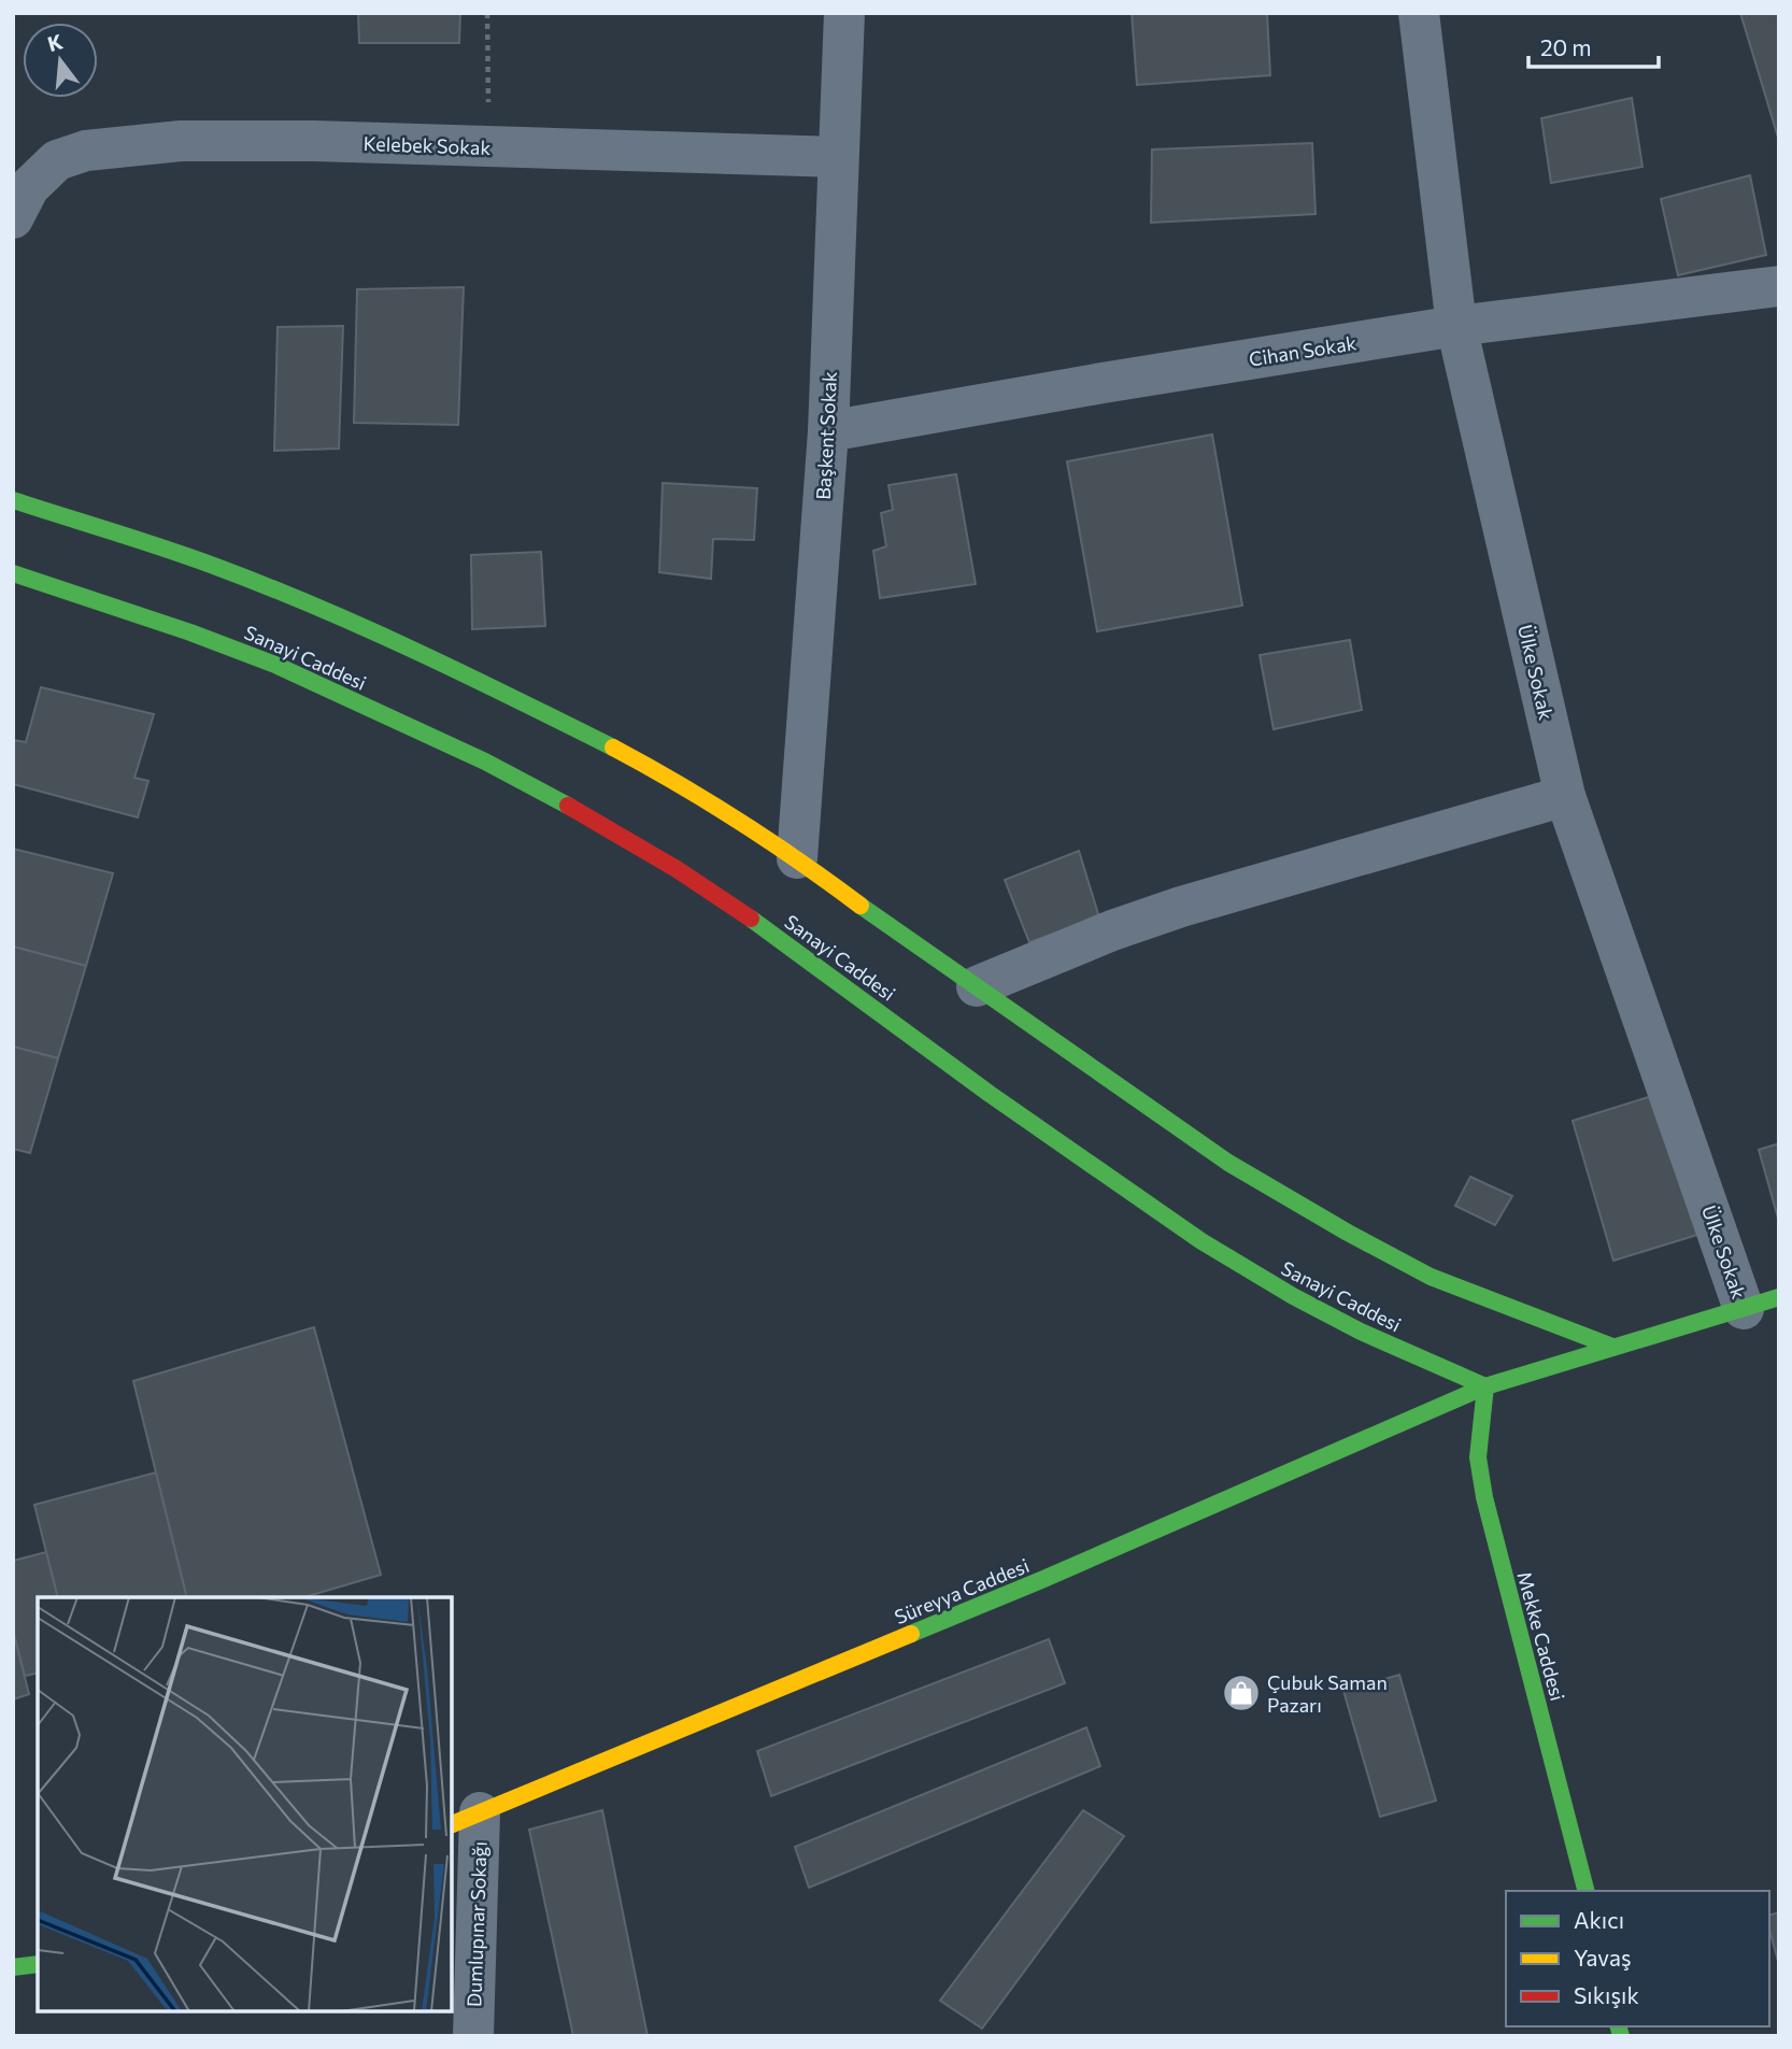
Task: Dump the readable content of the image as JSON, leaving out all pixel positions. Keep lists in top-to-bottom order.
{
  "streets": {
    "main road": ["Sanayi Caddesi", "Süreyya Caddesi", "Mekke Caddesi"],
    "street": [
      "Kelebek Sokak",
      "Cihan Sokak",
      "Başkent Sokak",
      "Ülke Sokak",
      "Dumlupınar Sokağı"
    ]
  },
  "crossings": [
    ["Kelebek Sokak", "Başkent Sokak"],
    ["Cihan Sokak", "Başkent Sokak"],
    ["Cihan Sokak", "Ülke Sokak"],
    ["Sanayi Caddesi", "Süreyya Caddesi"],
    ["Sanayi Caddesi", "Mekke Caddesi"],
    ["Süreyya Caddesi", "Mekke Caddesi"],
    ["Süreyya Caddesi", "Dumlupınar Sokağı"]
  ],
  "places": {
    "shop": ["Çubuk Saman Pazarı"]
  },
  "legend": ["Akıcı", "Yavaş", "Sıkışık"],
  "scale_bar": "20 m",
  "north": "top"
}
